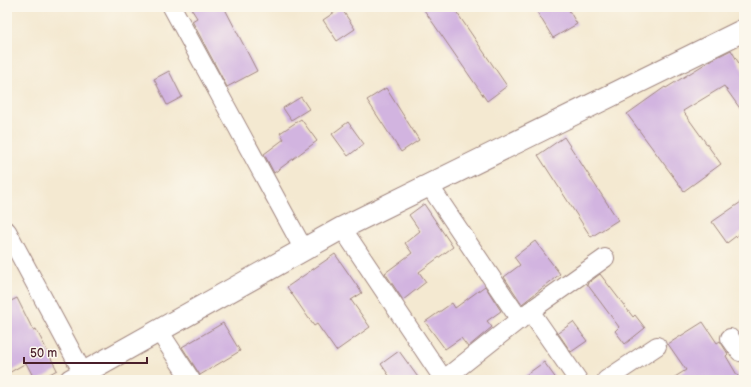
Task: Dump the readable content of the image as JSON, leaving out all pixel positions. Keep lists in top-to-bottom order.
{
  "scale_bar": "50 m"
}
